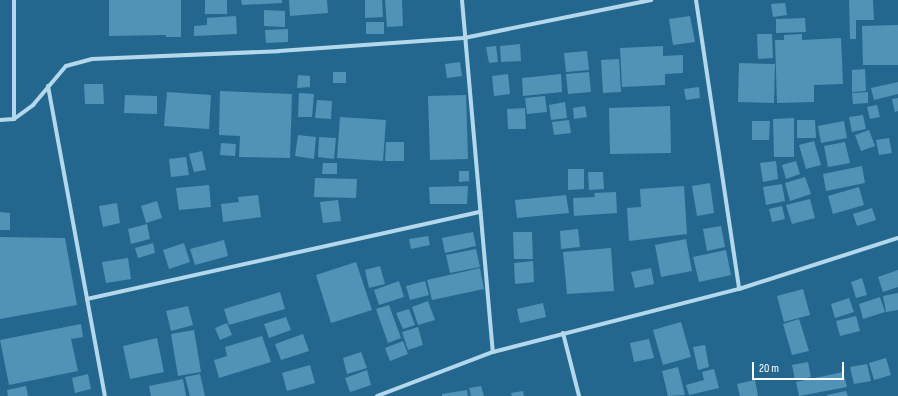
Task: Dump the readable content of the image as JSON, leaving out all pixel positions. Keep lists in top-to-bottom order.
{
  "scale_bar": "20 m"
}
